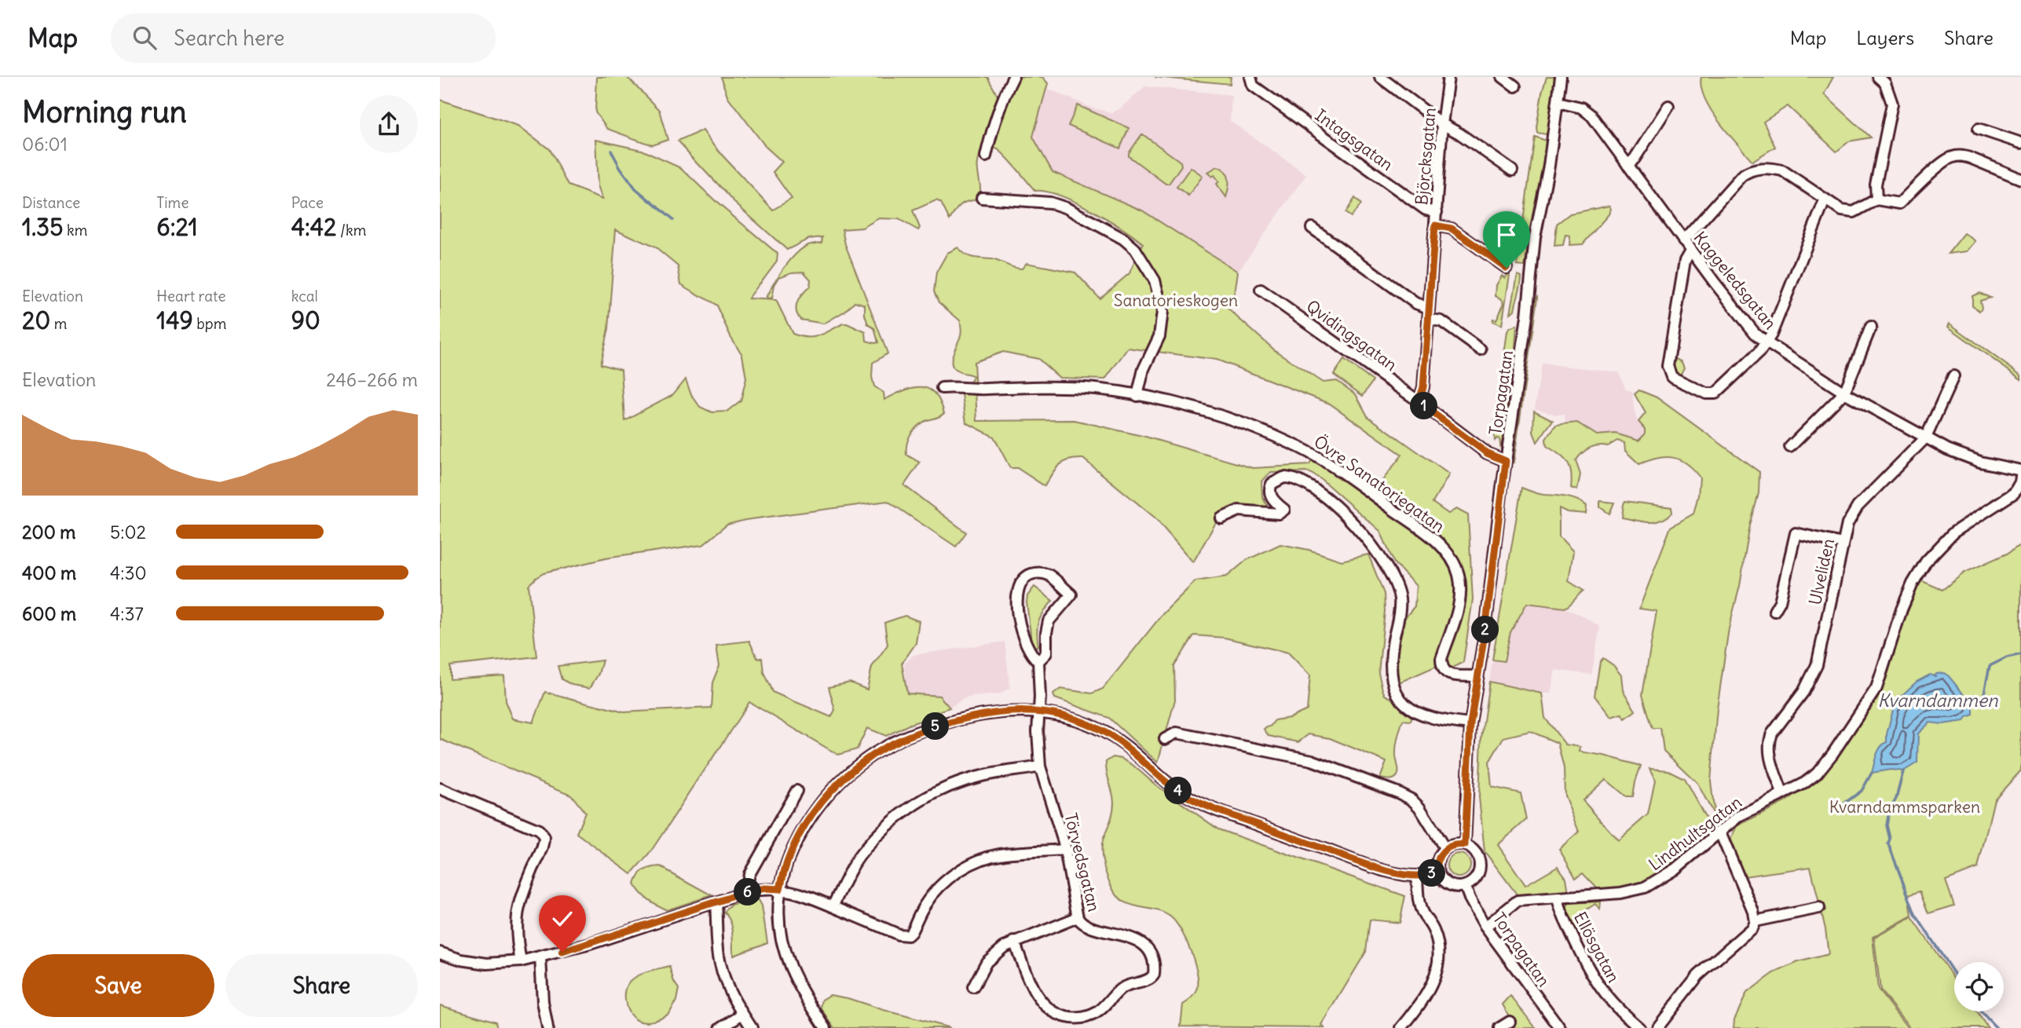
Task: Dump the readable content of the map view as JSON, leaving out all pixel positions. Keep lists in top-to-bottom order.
{
  "streets": {
    "street": [
      "Intagsgatan",
      "Björcksgatan",
      "Kaggeledsgatan",
      "Qvidingsgatan",
      "Torpagatan",
      "Övre Sanatoriegatan",
      "Ulveliden",
      "Lindhultsgatan",
      "Törvedsgatan",
      "Ellösgatan"
    ]
  },
  "crossings": [
    ["Intagsgatan", "Björcksgatan"],
    ["Björcksgatan", "Qvidingsgatan"],
    ["Kaggeledsgatan", "Torpagatan"],
    ["Kaggeledsgatan", "Ulveliden"],
    ["Qvidingsgatan", "Torpagatan"],
    ["Torpagatan", "Övre Sanatoriegatan"],
    ["Torpagatan", "Lindhultsgatan"],
    ["Ulveliden", "Lindhultsgatan"],
    ["Lindhultsgatan", "Ellösgatan"]
  ],
  "water": ["Kvarndammen"],
  "parks": ["Sanatorieskogen", "Kvarndammsparken"],
  "page": {
    "header": "Map",
    "search": "Search here",
    "nav": ["Map", "Layers", "Share"],
    "heading": ["Morning run", "06:01"],
    "stats": [
      ["Distance", "1.35 km"],
      ["Time", "6:21"],
      ["Pace", "4:42 /km"],
      ["Elevation", "20 m"],
      ["Heart rate", "149 bpm"],
      ["kcal", "90"]
    ],
    "chart": ["Elevation", "246–266 m"],
    "pins": [
      "1",
      "2",
      "5",
      "4",
      "3",
      "6"
    ],
    "list": [
      {
        "name": "200 m",
        "note": "5:02"
      },
      {
        "name": "400 m",
        "note": "4:30"
      },
      {
        "name": "600 m",
        "note": "4:37"
      }
    ],
    "buttons": ["Save", "Share"]
  }
}
